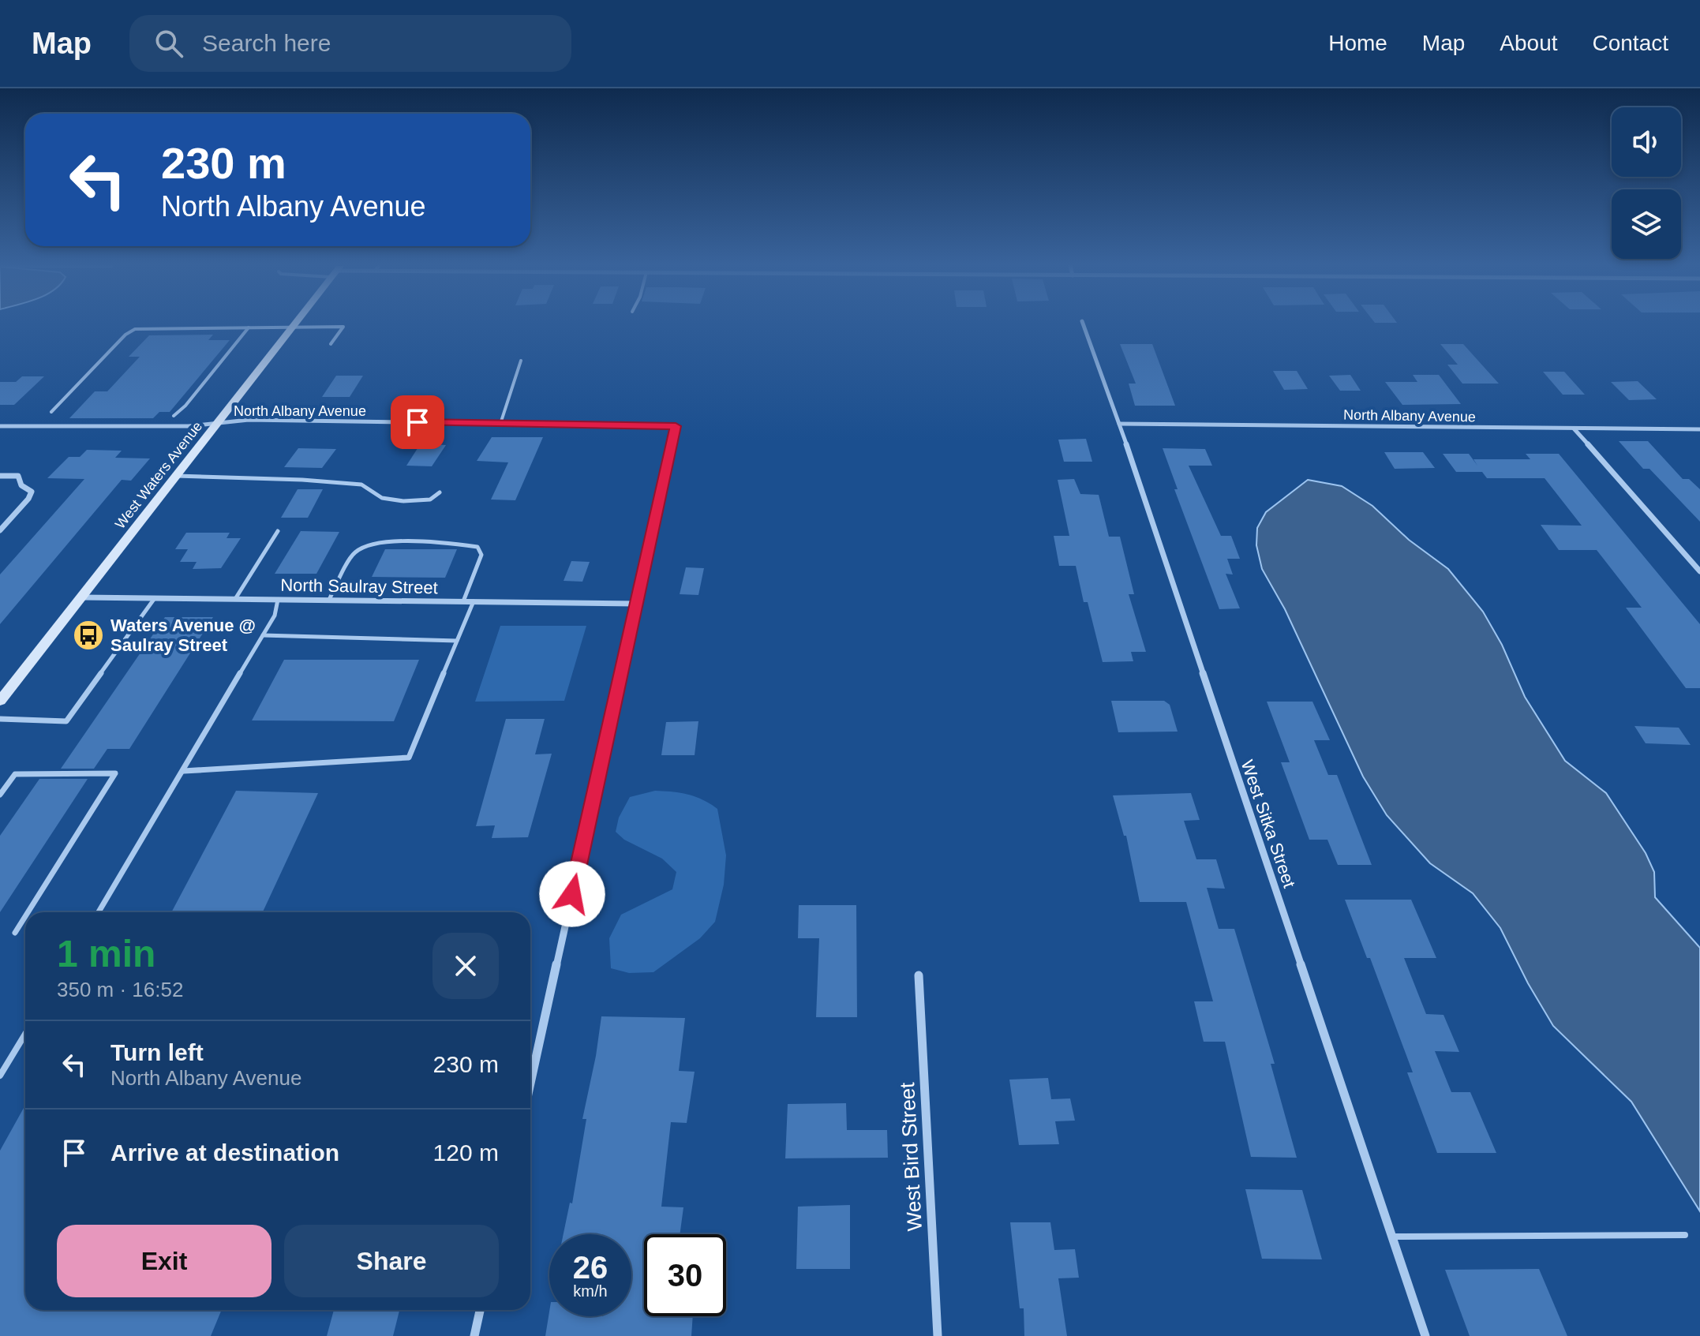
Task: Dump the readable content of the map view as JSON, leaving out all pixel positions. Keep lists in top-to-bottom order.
{
  "streets": {
    "main road": ["West Waters Avenue"],
    "street": [
      "North Albany Avenue",
      "North Saulray Street",
      "West Sitka Street",
      "West Bird Street"
    ]
  },
  "crossings": [
    ["North Albany Avenue", "West Waters Avenue"],
    ["North Albany Avenue", "North Saulray Street"],
    ["North Albany Avenue", "West Sitka Street"],
    ["West Waters Avenue", "North Saulray Street"]
  ],
  "places": {
    "bus stop": ["Waters Avenue @ Saulray Street"]
  },
  "page": {
    "header": "Map",
    "search": "Search here",
    "nav": [
      "Home",
      "Map",
      "About",
      "Contact"
    ],
    "turn": ["230 m", "North Albany Avenue"],
    "heading": ["1 min", "350 m · 16:52"],
    "list": [
      {
        "name": "Turn left",
        "note": "North Albany Avenue",
        "value": "230 m"
      },
      {
        "name": "Arrive at destination",
        "value": "120 m"
      }
    ],
    "buttons": ["Exit", "Share"],
    "speed": "26 km/h",
    "limit": "30"
  }
}
